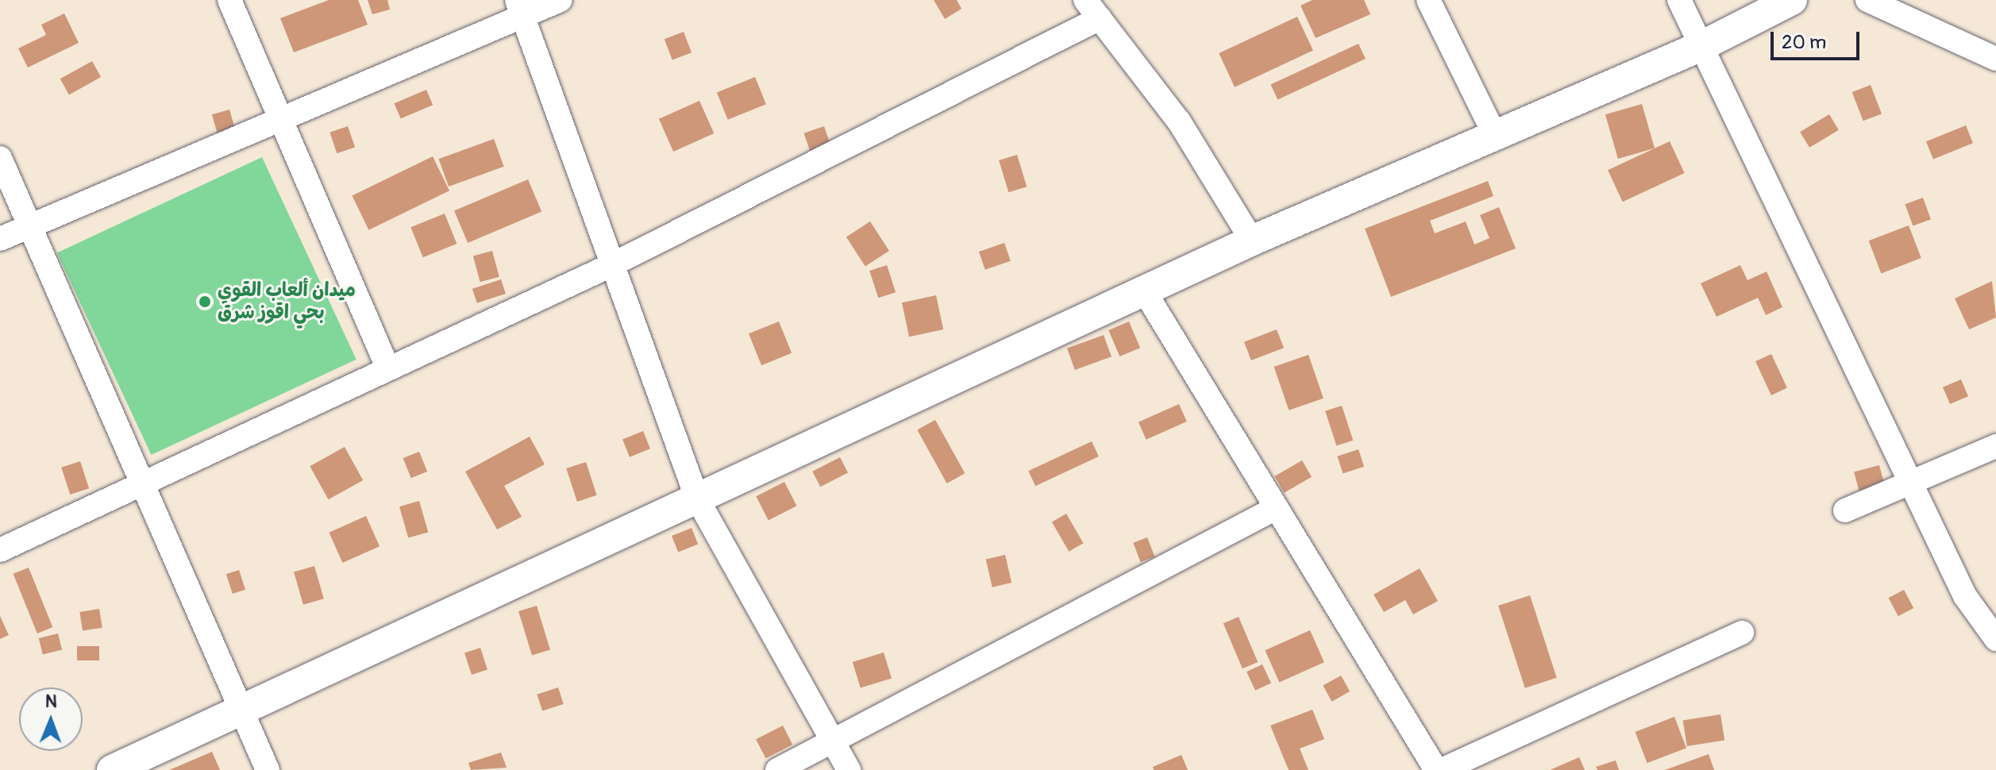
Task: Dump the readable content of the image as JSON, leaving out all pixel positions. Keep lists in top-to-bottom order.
{
  "places": ["ميدان ألعاب القوي بحي اقوز شرق"],
  "scale_bar": "20 m",
  "north": "top"
}
